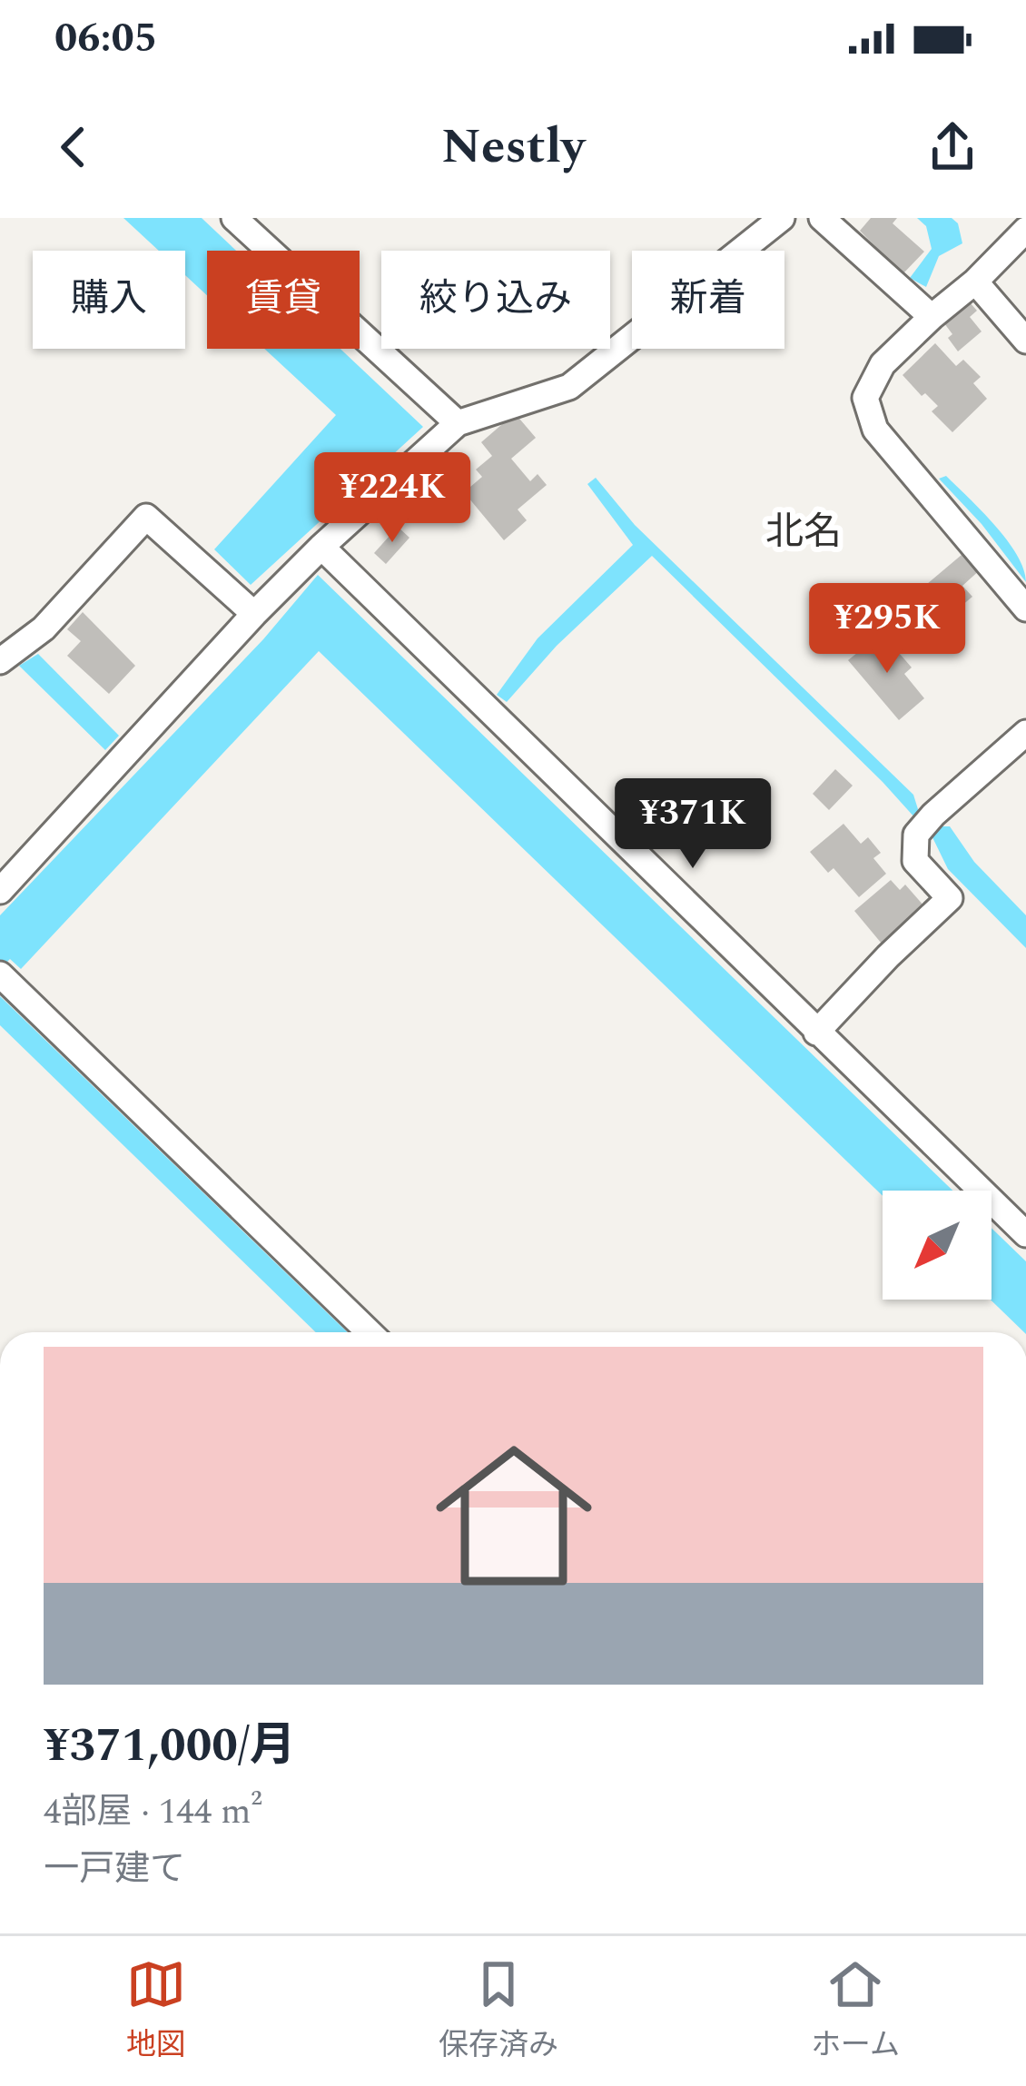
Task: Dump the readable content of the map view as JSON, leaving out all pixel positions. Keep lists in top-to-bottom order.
{
  "districts": ["北名"],
  "north": "bottom left",
  "page": {
    "status": "06:05",
    "header": "Nestly",
    "chip": [
      "購入",
      "賃貸",
      "絞り込み",
      "新着"
    ],
    "price": ["¥224K", "¥295K", "¥371K"],
    "list": [
      {
        "name": "¥371,000/月",
        "note": "4部屋 · 144 m² · 一戸建て"
      }
    ],
    "tabs": ["地図", "保存済み", "ホーム"]
  }
}
